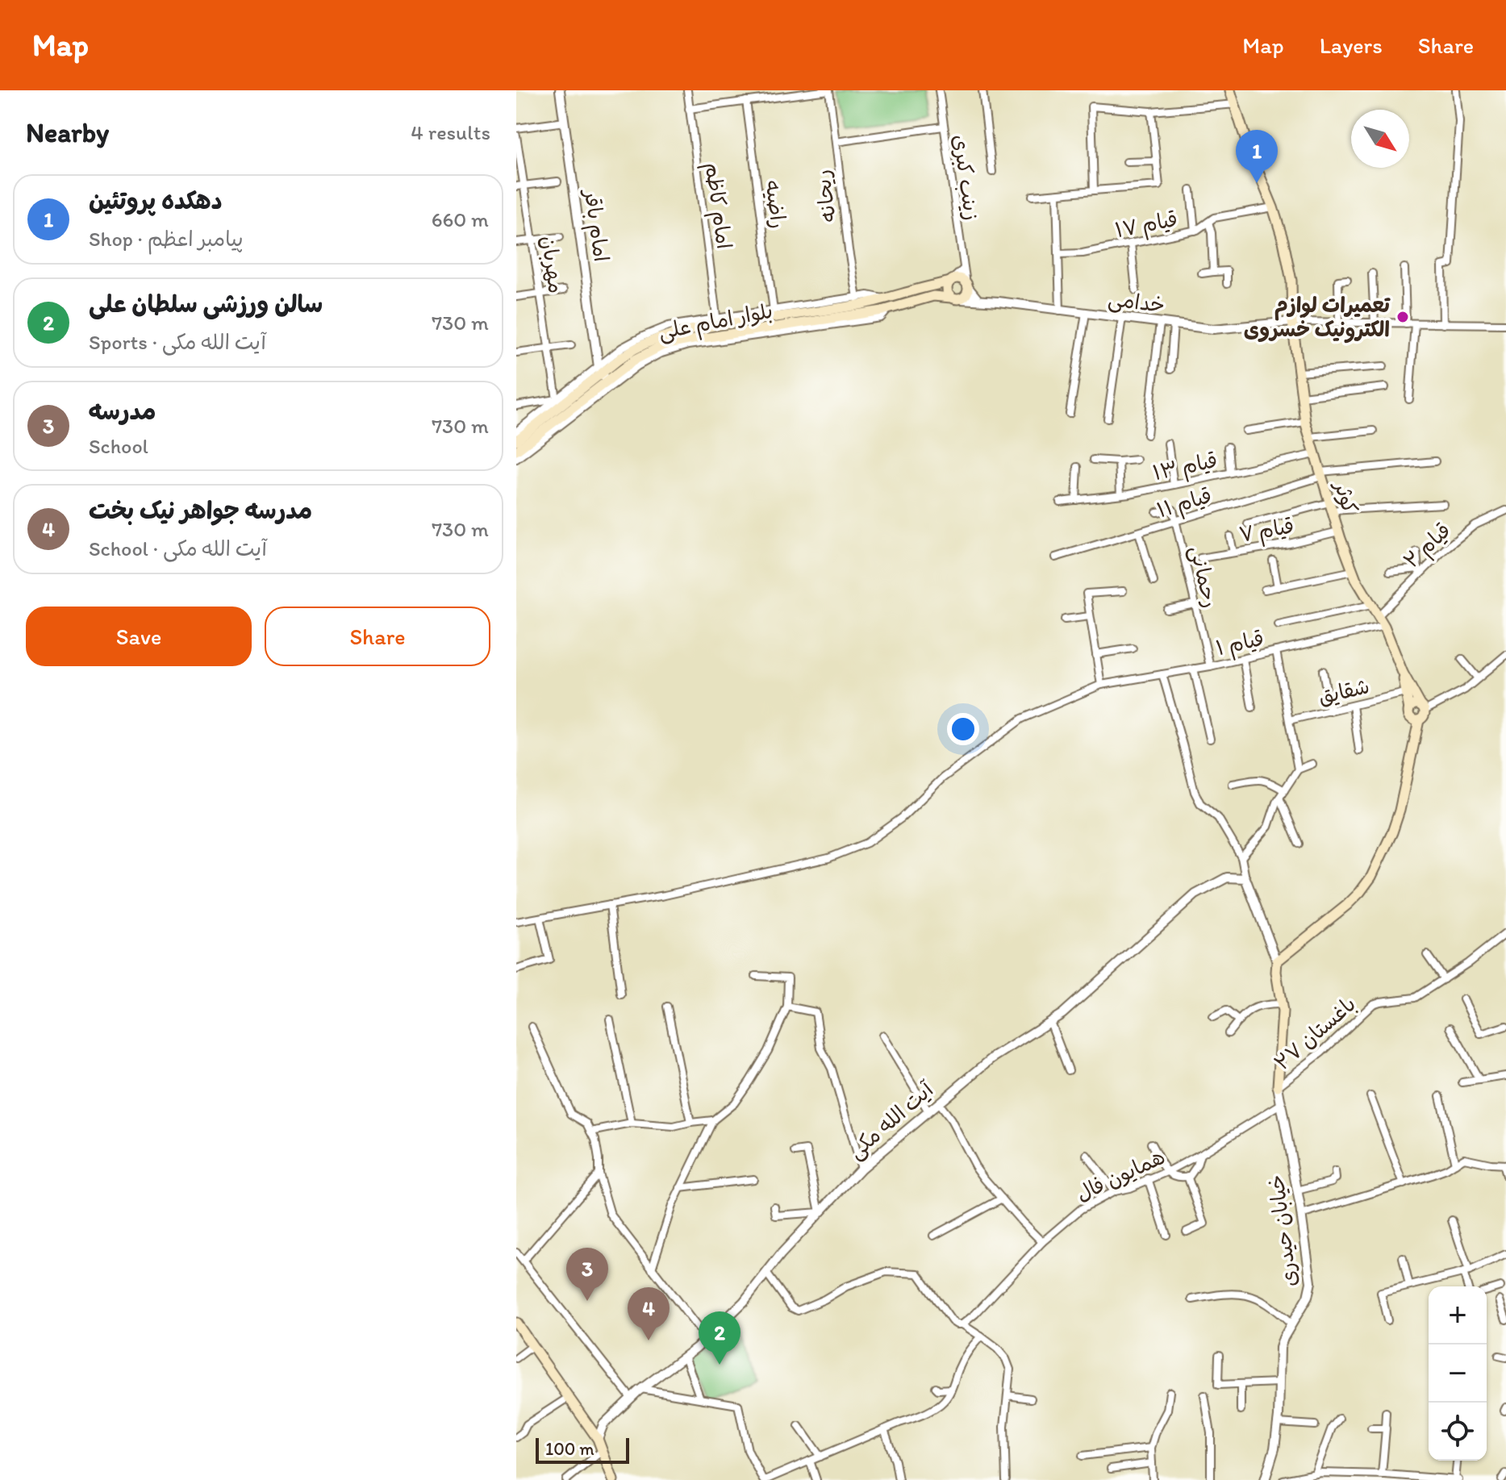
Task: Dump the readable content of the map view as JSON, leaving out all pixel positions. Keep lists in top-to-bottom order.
{
  "streets": {
    "main road": ["بلوار امام علی", "کوثر"],
    "street": [
      "زینب کبری",
      "ریحانه",
      "راضیه",
      "امام کاظم",
      "قیام ۱۷",
      "امام باقر",
      "مهربان",
      "خدامی",
      "قیام ۱۳",
      "قیام ۱۱",
      "قیام ۷",
      "قیام ۲",
      "رحمانی",
      "قیام ۱",
      "شقایق",
      "باغستان ۲۷",
      "آیت الله مکی",
      "همایون فال",
      "خیابان حیدری"
    ]
  },
  "crossings": [
    ["زینب کبری", "خدامی"],
    ["زینب کبری", "بلوار امام علی"],
    ["ریحانه", "راضیه"],
    ["ریحانه", "امام کاظم"],
    ["امام کاظم", "بلوار امام علی"],
    ["قیام ۱۷", "کوثر"],
    ["امام باقر", "بلوار امام علی"],
    ["خدامی", "بلوار امام علی"],
    ["خدامی", "کوثر"],
    ["قیام ۱۳", "کوثر"],
    ["کوثر", "قیام ۱۱"],
    ["کوثر", "قیام ۷"],
    ["کوثر", "قیام ۲"],
    ["کوثر", "قیام ۱"],
    ["قیام ۱۱", "رحمانی"],
    ["رحمانی", "قیام ۱"],
    ["باغستان ۲۷", "خیابان حیدری"],
    ["همایون فال", "خیابان حیدری"]
  ],
  "places": ["تعمیرات لوازم الکترونیک خسروی"],
  "scale_bar": "100 m",
  "north": "bottom right",
  "page": {
    "header": "Map",
    "nav": ["Map", "Layers", "Share"],
    "heading": ["Nearby", "4 results"],
    "pins": [
      "1",
      "3",
      "4",
      "2"
    ],
    "list": [
      {
        "mark": "1",
        "name": "دهکده پروتئین",
        "note": "Shop · پیامبر اعظم",
        "value": "660 m"
      },
      {
        "mark": "2",
        "name": "سالن ورزشی سلطان علی",
        "note": "Sports · آیت الله مکی",
        "value": "730 m"
      },
      {
        "mark": "3",
        "name": "مدرسه",
        "note": "School",
        "value": "730 m"
      },
      {
        "mark": "4",
        "name": "مدرسه جواهر نیک بخت",
        "note": "School · آیت الله مکی",
        "value": "730 m"
      }
    ],
    "buttons": ["Save", "Share"],
    "map_buttons": ["+", "−"],
    "scale": "100 m"
  }
}
